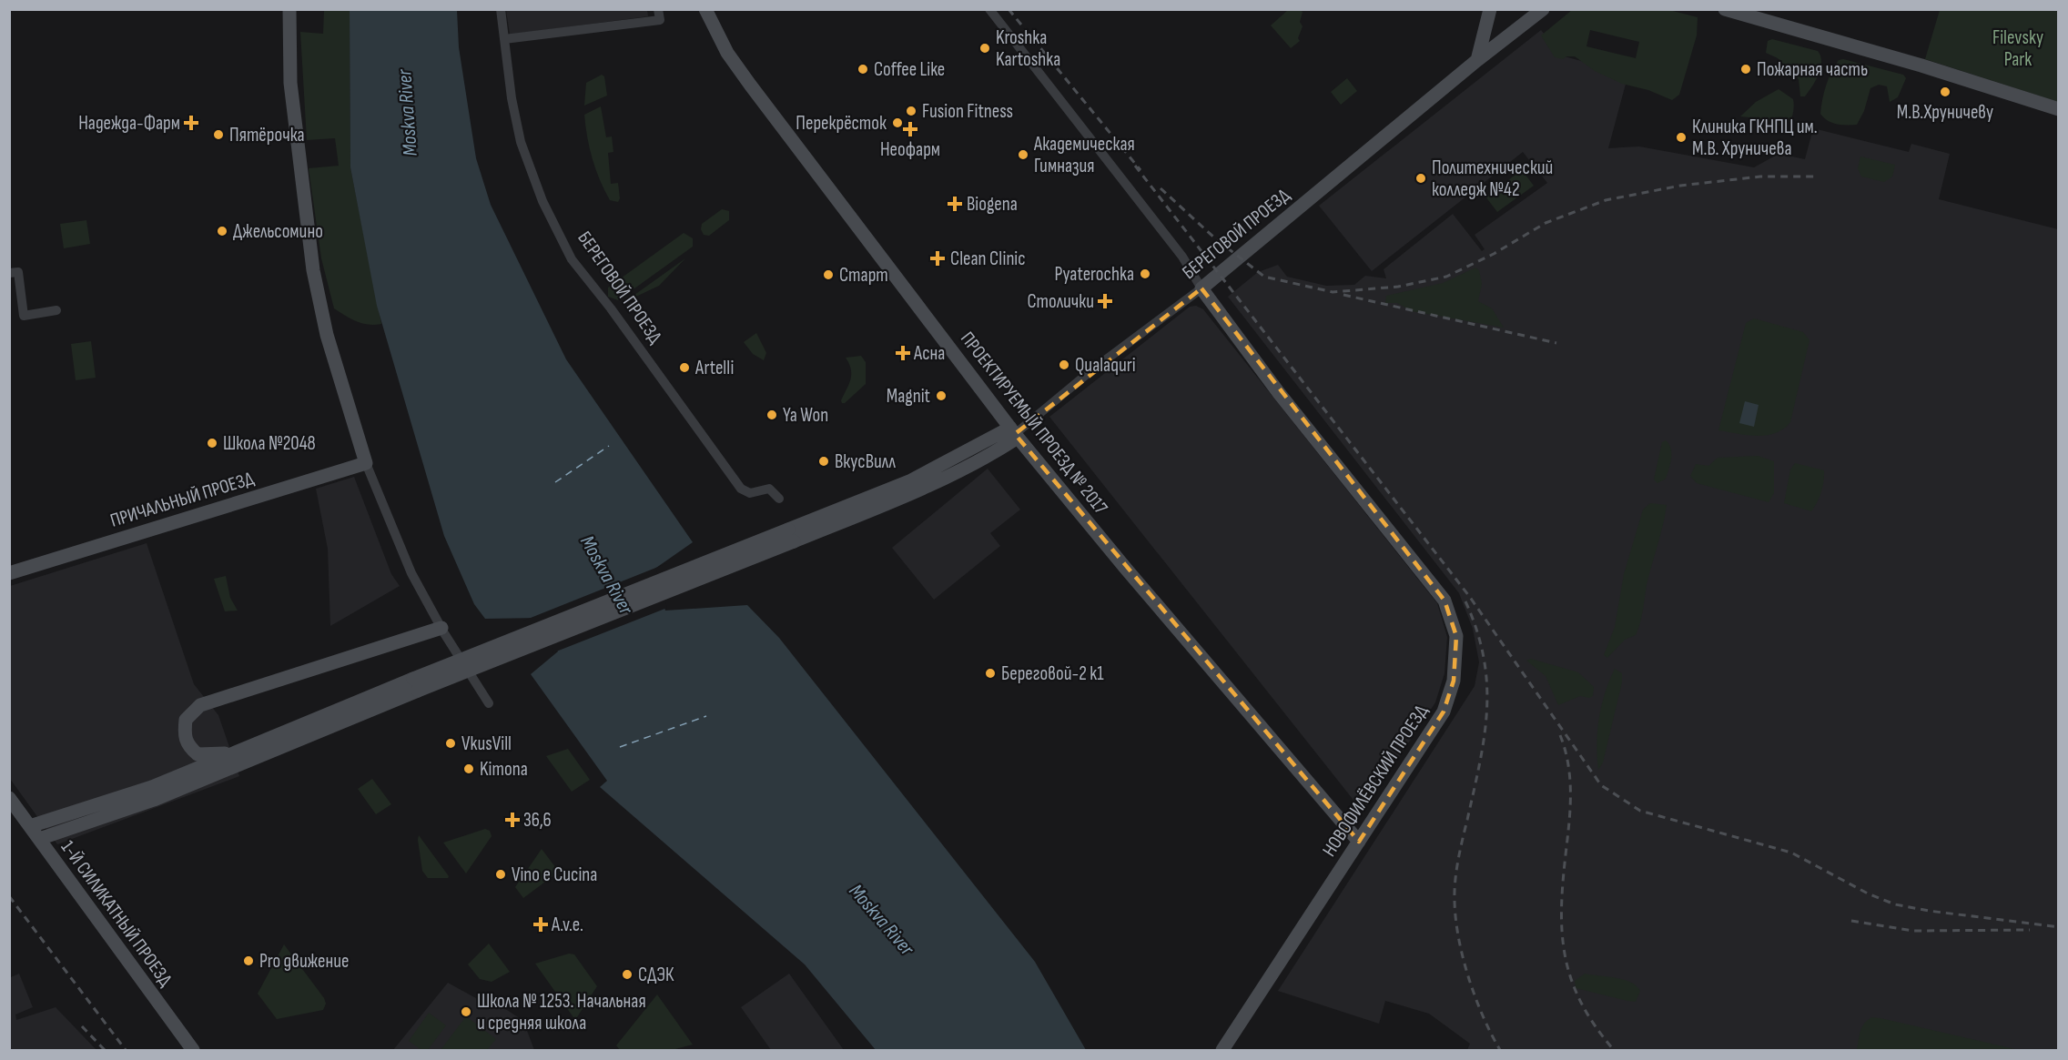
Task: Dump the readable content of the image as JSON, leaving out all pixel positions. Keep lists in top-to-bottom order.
{
  "streets": {
    "street": [
      "БЕРЕГОВОЙ ПРОЕЗД",
      "ПРОЕКТИРУЕМЫЙ ПРОЕЗД № 2017",
      "ПРИЧАЛЬНЫЙ ПРОЕЗД",
      "НОВОФИЛЁВСКИЙ ПРОЕЗД",
      "1-Й СИЛИКАТНЫЙ ПРОЕЗД"
    ]
  },
  "crossings": [
    ["БЕРЕГОВОЙ ПРОЕЗД", "ПРОЕКТИРУЕМЫЙ ПРОЕЗД № 2017"],
    ["БЕРЕГОВОЙ ПРОЕЗД", "НОВОФИЛЁВСКИЙ ПРОЕЗД"],
    ["ПРОЕКТИРУЕМЫЙ ПРОЕЗД № 2017", "НОВОФИЛЁВСКИЙ ПРОЕЗД"]
  ],
  "water": ["Moskva River"],
  "parks": ["Filevsky Park"],
  "places": {
    "other": [
      "Kroshka Kartoshka",
      "Coffee Like",
      "Пожарная часть",
      "М.В.Хруничеву",
      "Fusion Fitness",
      "Перекрёсток",
      "Пятёрочка",
      "Клиника ГКНПЦ им. М.В. Хруничева",
      "Академическая Гимназия",
      "Политехнический колледж №42",
      "Джельсомино",
      "Pyaterochka",
      "Старт",
      "Qualaquri",
      "Artelli",
      "Magnit",
      "Ya Won",
      "Школа №2048",
      "ВкусВилл",
      "Береговой-2 k1",
      "VkusVill",
      "Kimona",
      "Vino e Cucina",
      "Pro движение",
      "СДЭК",
      "Школа № 1253. Начальная и средняя школа"
    ],
    "health": [
      "Надежда-Фарм",
      "Неофарм",
      "Biogena",
      "Clean Clinic",
      "Столички",
      "Асна",
      "36,6",
      "A.v.e."
    ]
  }
}
